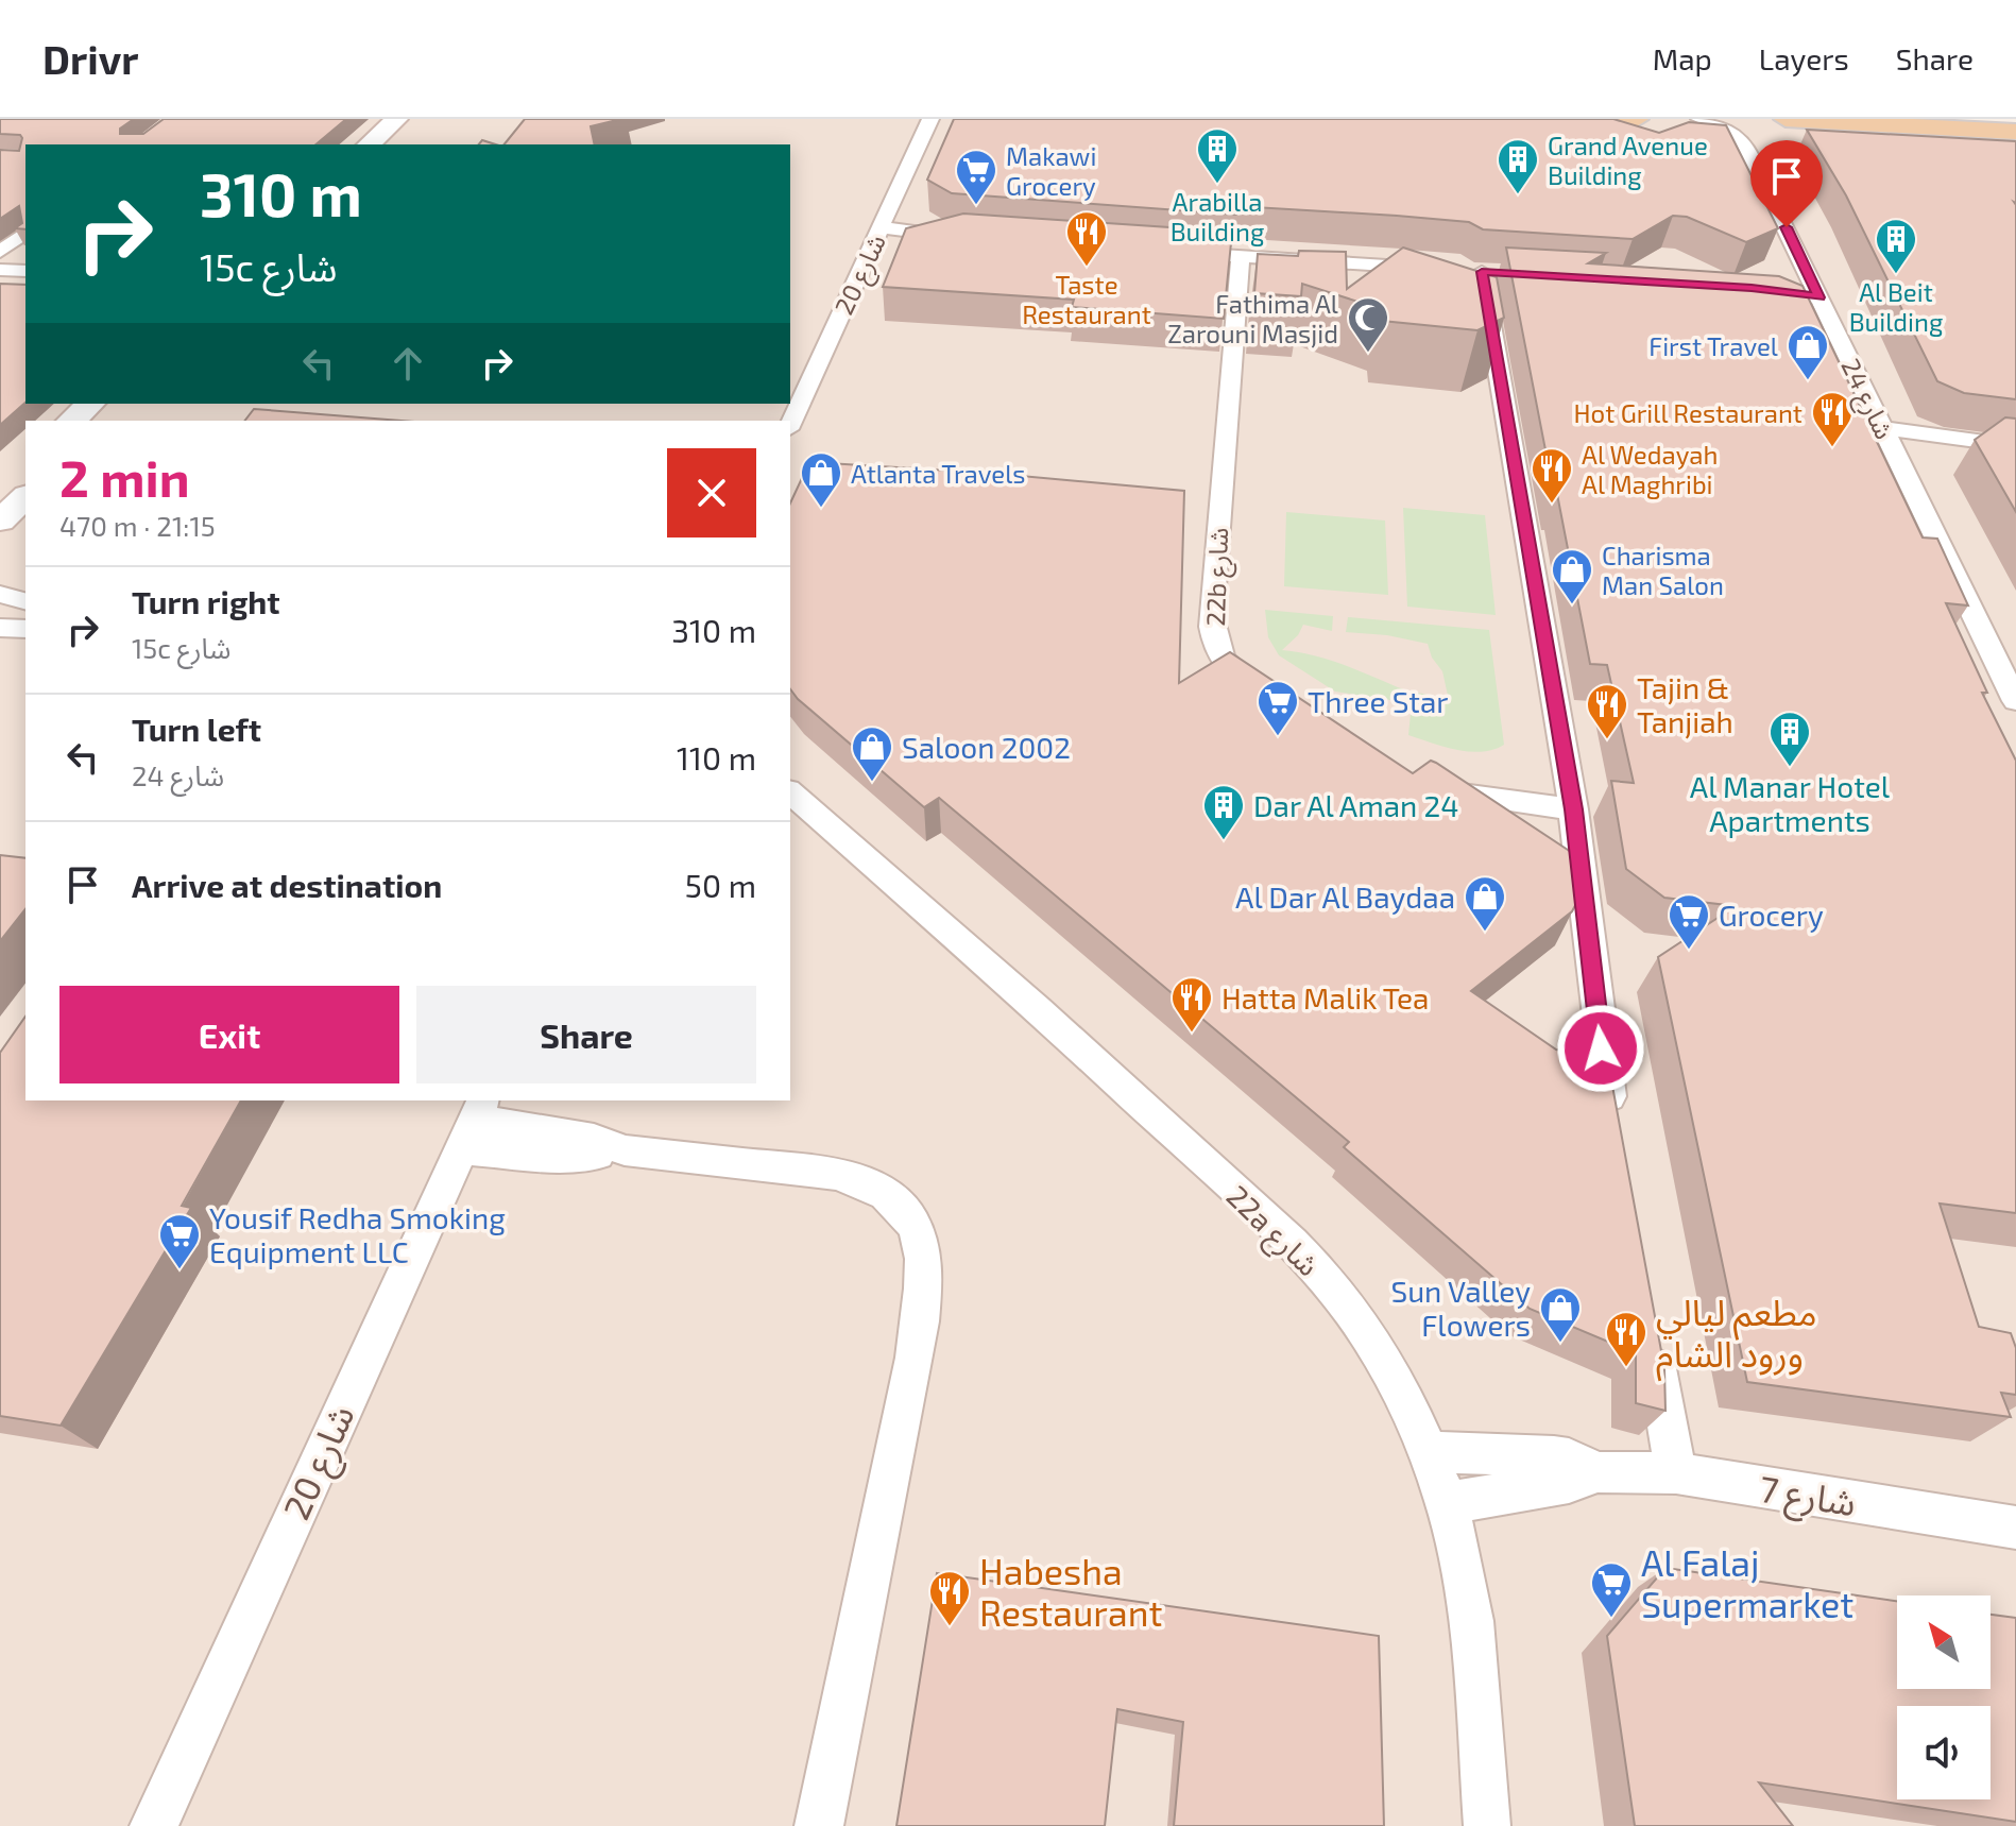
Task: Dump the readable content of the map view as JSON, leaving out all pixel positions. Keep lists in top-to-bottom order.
{
  "streets": {
    "street": [
      "شارع 20",
      "شارع 24",
      "22b شارع",
      "22a شارع",
      "شارع 7"
    ]
  },
  "crossings": [
    ["22a شارع", "شارع 7"]
  ],
  "places": {
    "building": [
      "Arabilla Building",
      "Grand Avenue Building",
      "Al Beit Building",
      "Al Manar Hotel Apartments",
      "Dar Al Aman 24"
    ],
    "supermarket": [
      "Makawi Grocery",
      "Three Star",
      "Grocery",
      "Yousif Redha Smoking Equipment LLC",
      "Al Falaj Supermarket"
    ],
    "restaurant": [
      "Taste Restaurant",
      "Hot Grill Restaurant",
      "Al Wedayah Al Maghribi",
      "Tajin & Tanjiah",
      "Hatta Malik Tea",
      "مطعم ليالي ورود الشام",
      "Habesha Restaurant"
    ],
    "mosque": ["Fathima Al Zarouni Masjid"],
    "shop": [
      "First Travel",
      "Atlanta Travels",
      "Charisma Man Salon",
      "Saloon 2002",
      "Al Dar Al Baydaa",
      "Sun Valley Flowers"
    ]
  },
  "north": "top left",
  "page": {
    "header": "Drivr",
    "nav": ["Map", "Layers", "Share"],
    "turn": ["310 m", "15c شارع"],
    "heading": ["2 min", "470 m · 21:15"],
    "list": [
      {
        "name": "Turn right",
        "note": "15c شارع",
        "value": "310 m"
      },
      {
        "name": "Turn left",
        "note": "شارع 24",
        "value": "110 m"
      },
      {
        "name": "Arrive at destination",
        "value": "50 m"
      }
    ],
    "buttons": ["Exit", "Share"]
  }
}
